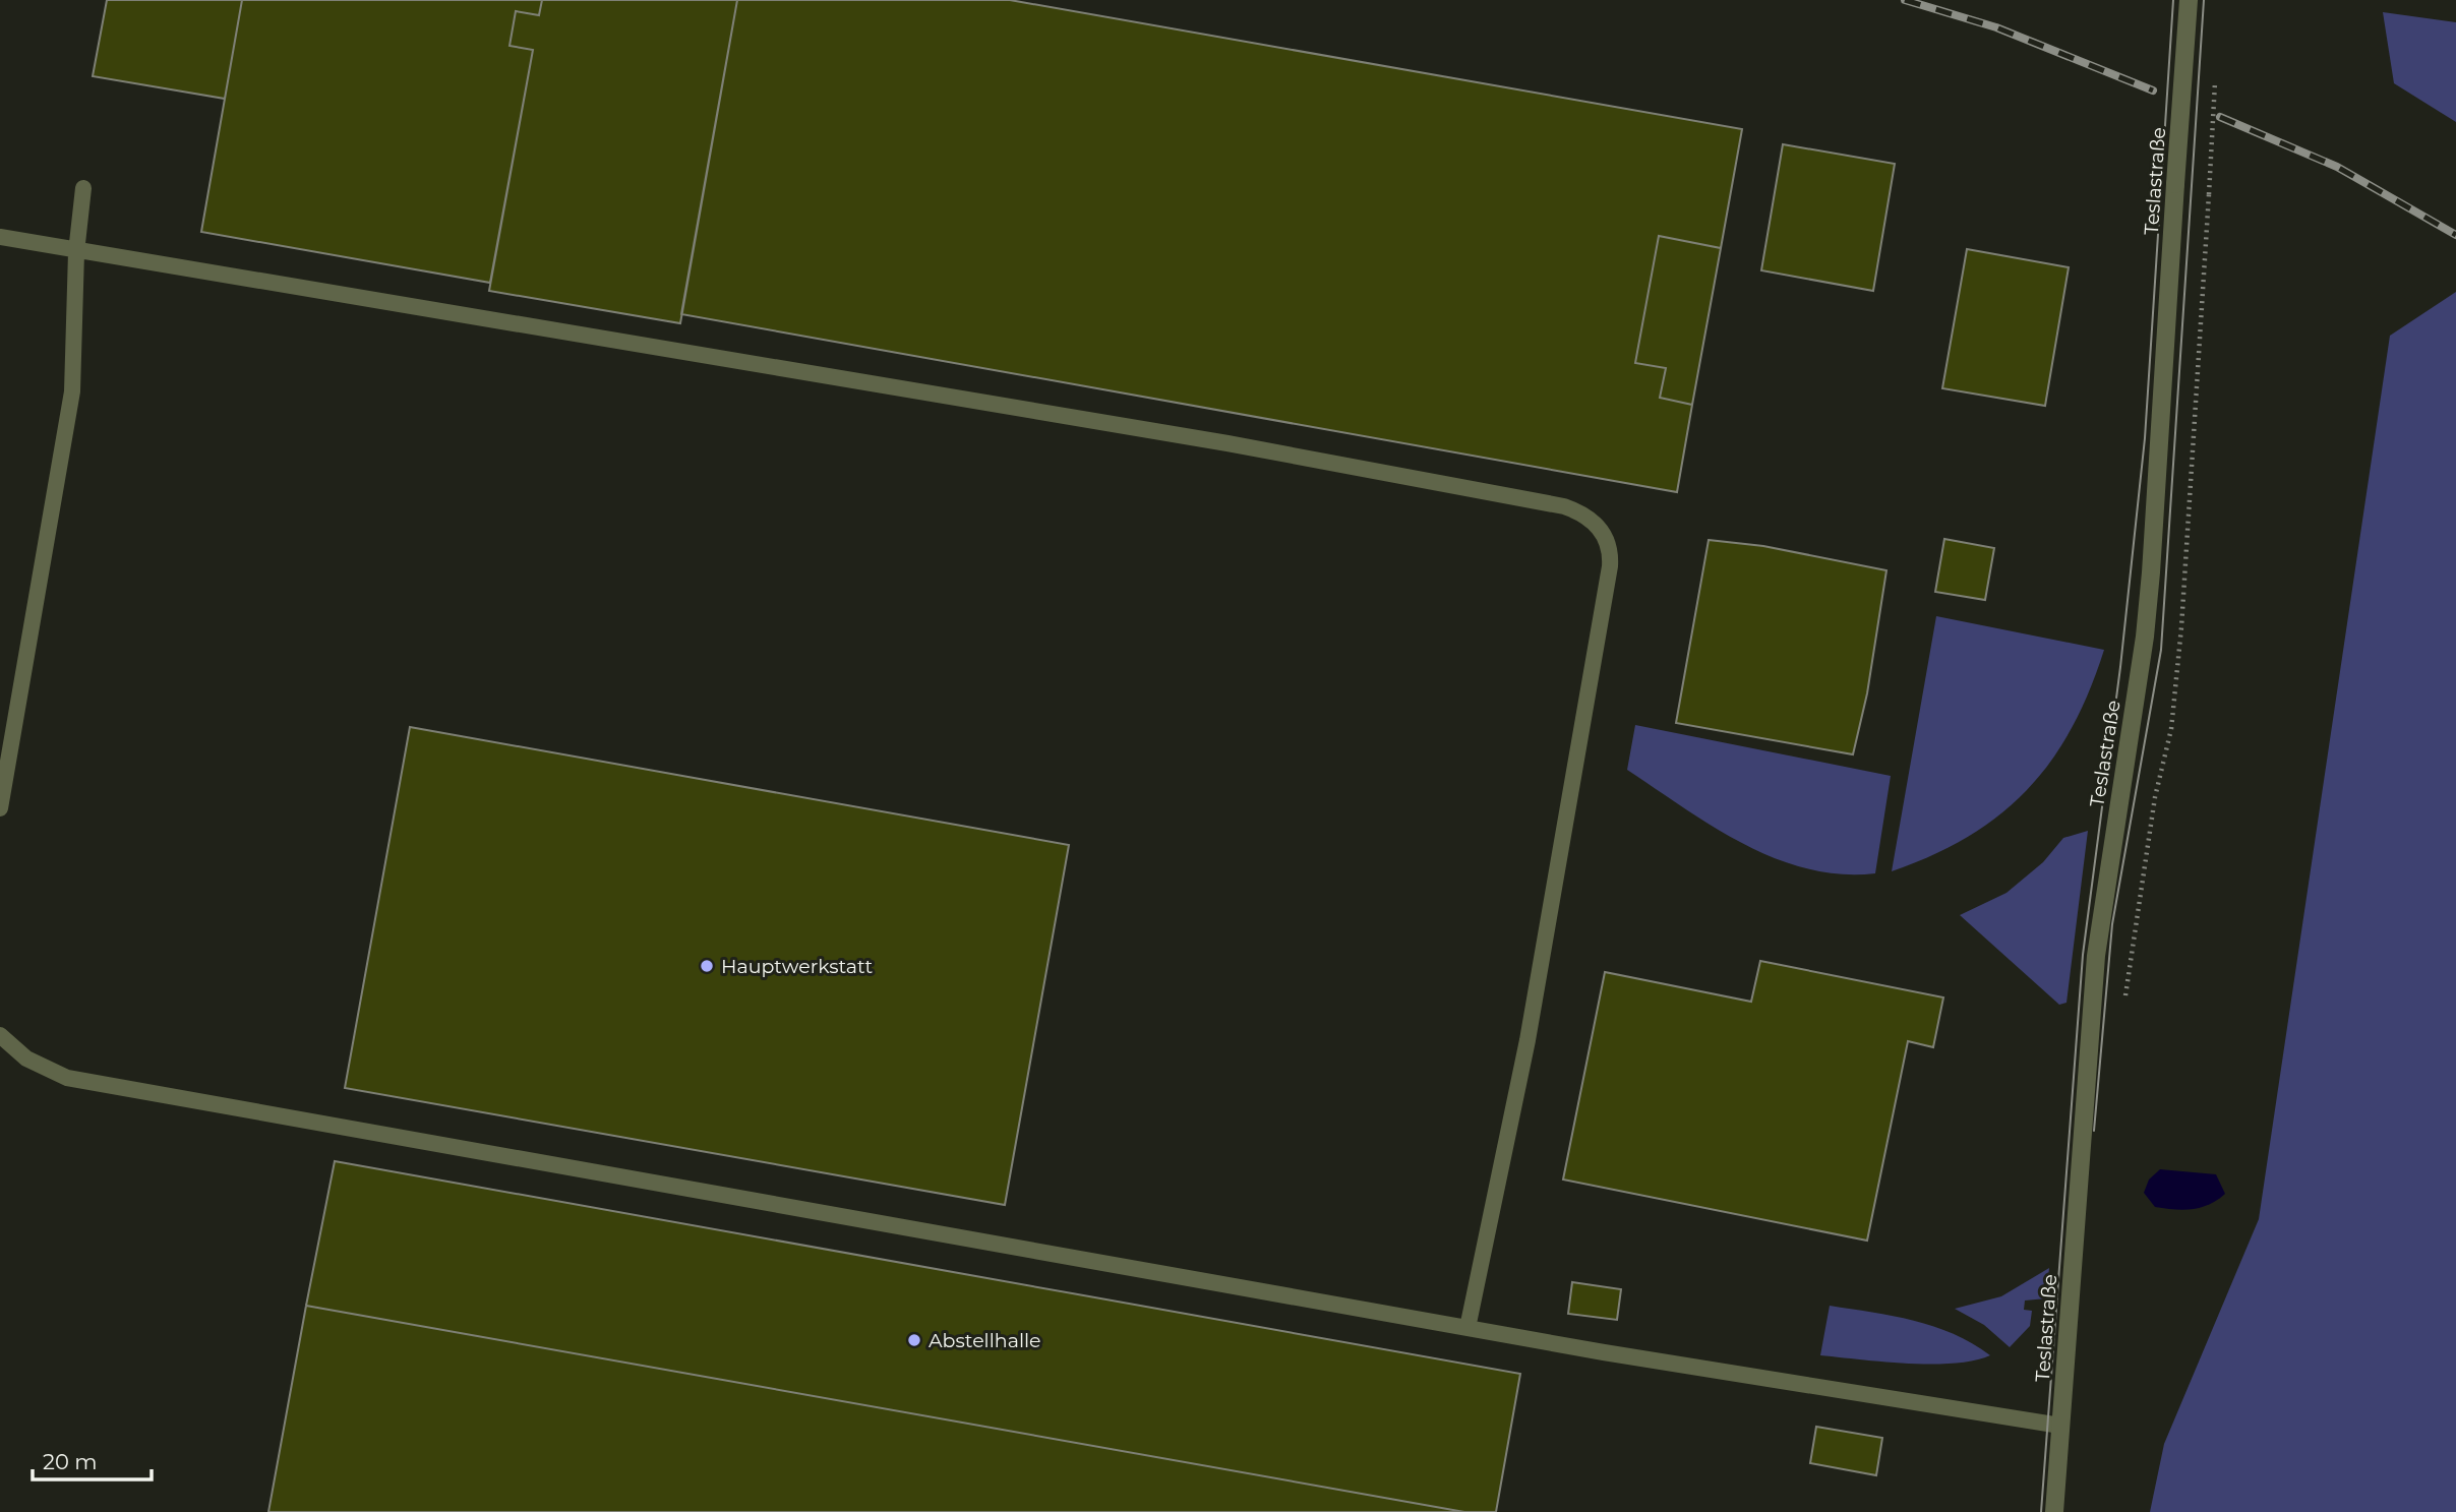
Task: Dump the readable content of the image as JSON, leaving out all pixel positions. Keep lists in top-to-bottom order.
{
  "streets": {
    "street": ["Teslastraße"]
  },
  "places": ["Hauptwerkstatt", "Abstellhalle"],
  "scale_bar": "20 m"
}
